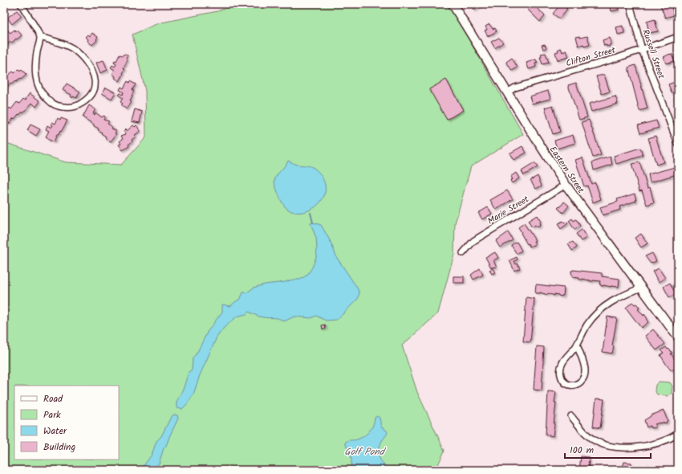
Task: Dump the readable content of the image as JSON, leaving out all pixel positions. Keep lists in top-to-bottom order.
{
  "streets": {
    "street": [
      "Russell Street",
      "Clifton Street",
      "Eastern Street",
      "Marie Street"
    ]
  },
  "crossings": [
    ["Russell Street", "Clifton Street"],
    ["Clifton Street", "Eastern Street"],
    ["Eastern Street", "Marie Street"]
  ],
  "water": ["Golf Pond"],
  "legend": [
    "Road",
    "Park",
    "Water",
    "Building"
  ],
  "scale_bar": "100 m"
}
